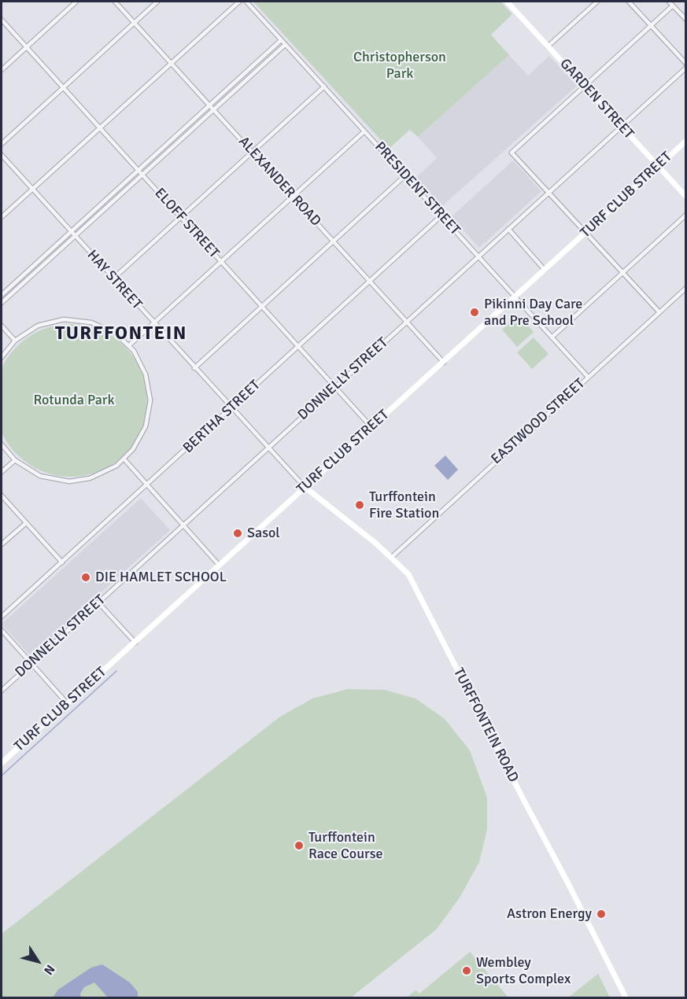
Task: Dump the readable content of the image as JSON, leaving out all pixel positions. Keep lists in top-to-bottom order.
{
  "streets": {
    "main road": ["GARDEN STREET", "TURF CLUB STREET", "TURFFONTEIN ROAD"],
    "street": [
      "ALEXANDER ROAD",
      "PRESIDENT STREET",
      "ELOFF STREET",
      "HAY STREET",
      "DONNELLY STREET",
      "BERTHA STREET",
      "EASTWOOD STREET"
    ]
  },
  "crossings": [
    ["GARDEN STREET", "TURF CLUB STREET"],
    ["GARDEN STREET", "DONNELLY STREET"],
    ["ALEXANDER ROAD", "TURF CLUB STREET"],
    ["ALEXANDER ROAD", "DONNELLY STREET"],
    ["ALEXANDER ROAD", "BERTHA STREET"],
    ["PRESIDENT STREET", "TURF CLUB STREET"],
    ["PRESIDENT STREET", "DONNELLY STREET"],
    ["PRESIDENT STREET", "BERTHA STREET"],
    ["PRESIDENT STREET", "EASTWOOD STREET"],
    ["TURF CLUB STREET", "ELOFF STREET"],
    ["TURF CLUB STREET", "HAY STREET"],
    ["TURF CLUB STREET", "TURFFONTEIN ROAD"],
    ["ELOFF STREET", "DONNELLY STREET"],
    ["ELOFF STREET", "BERTHA STREET"],
    ["HAY STREET", "DONNELLY STREET"],
    ["HAY STREET", "BERTHA STREET"],
    ["HAY STREET", "TURFFONTEIN ROAD"],
    ["EASTWOOD STREET", "TURFFONTEIN ROAD"]
  ],
  "districts": ["TURFFONTEIN"],
  "parks": ["Christopherson Park", "Rotunda Park"],
  "places": [
    "Pikinni Day Care and Pre School",
    "Turffontein Fire Station",
    "Sasol",
    "DIE HAMLET SCHOOL",
    "Turffontein Race Course",
    "Astron Energy",
    "Wembley Sports Complex"
  ],
  "north": "bottom right"
}
